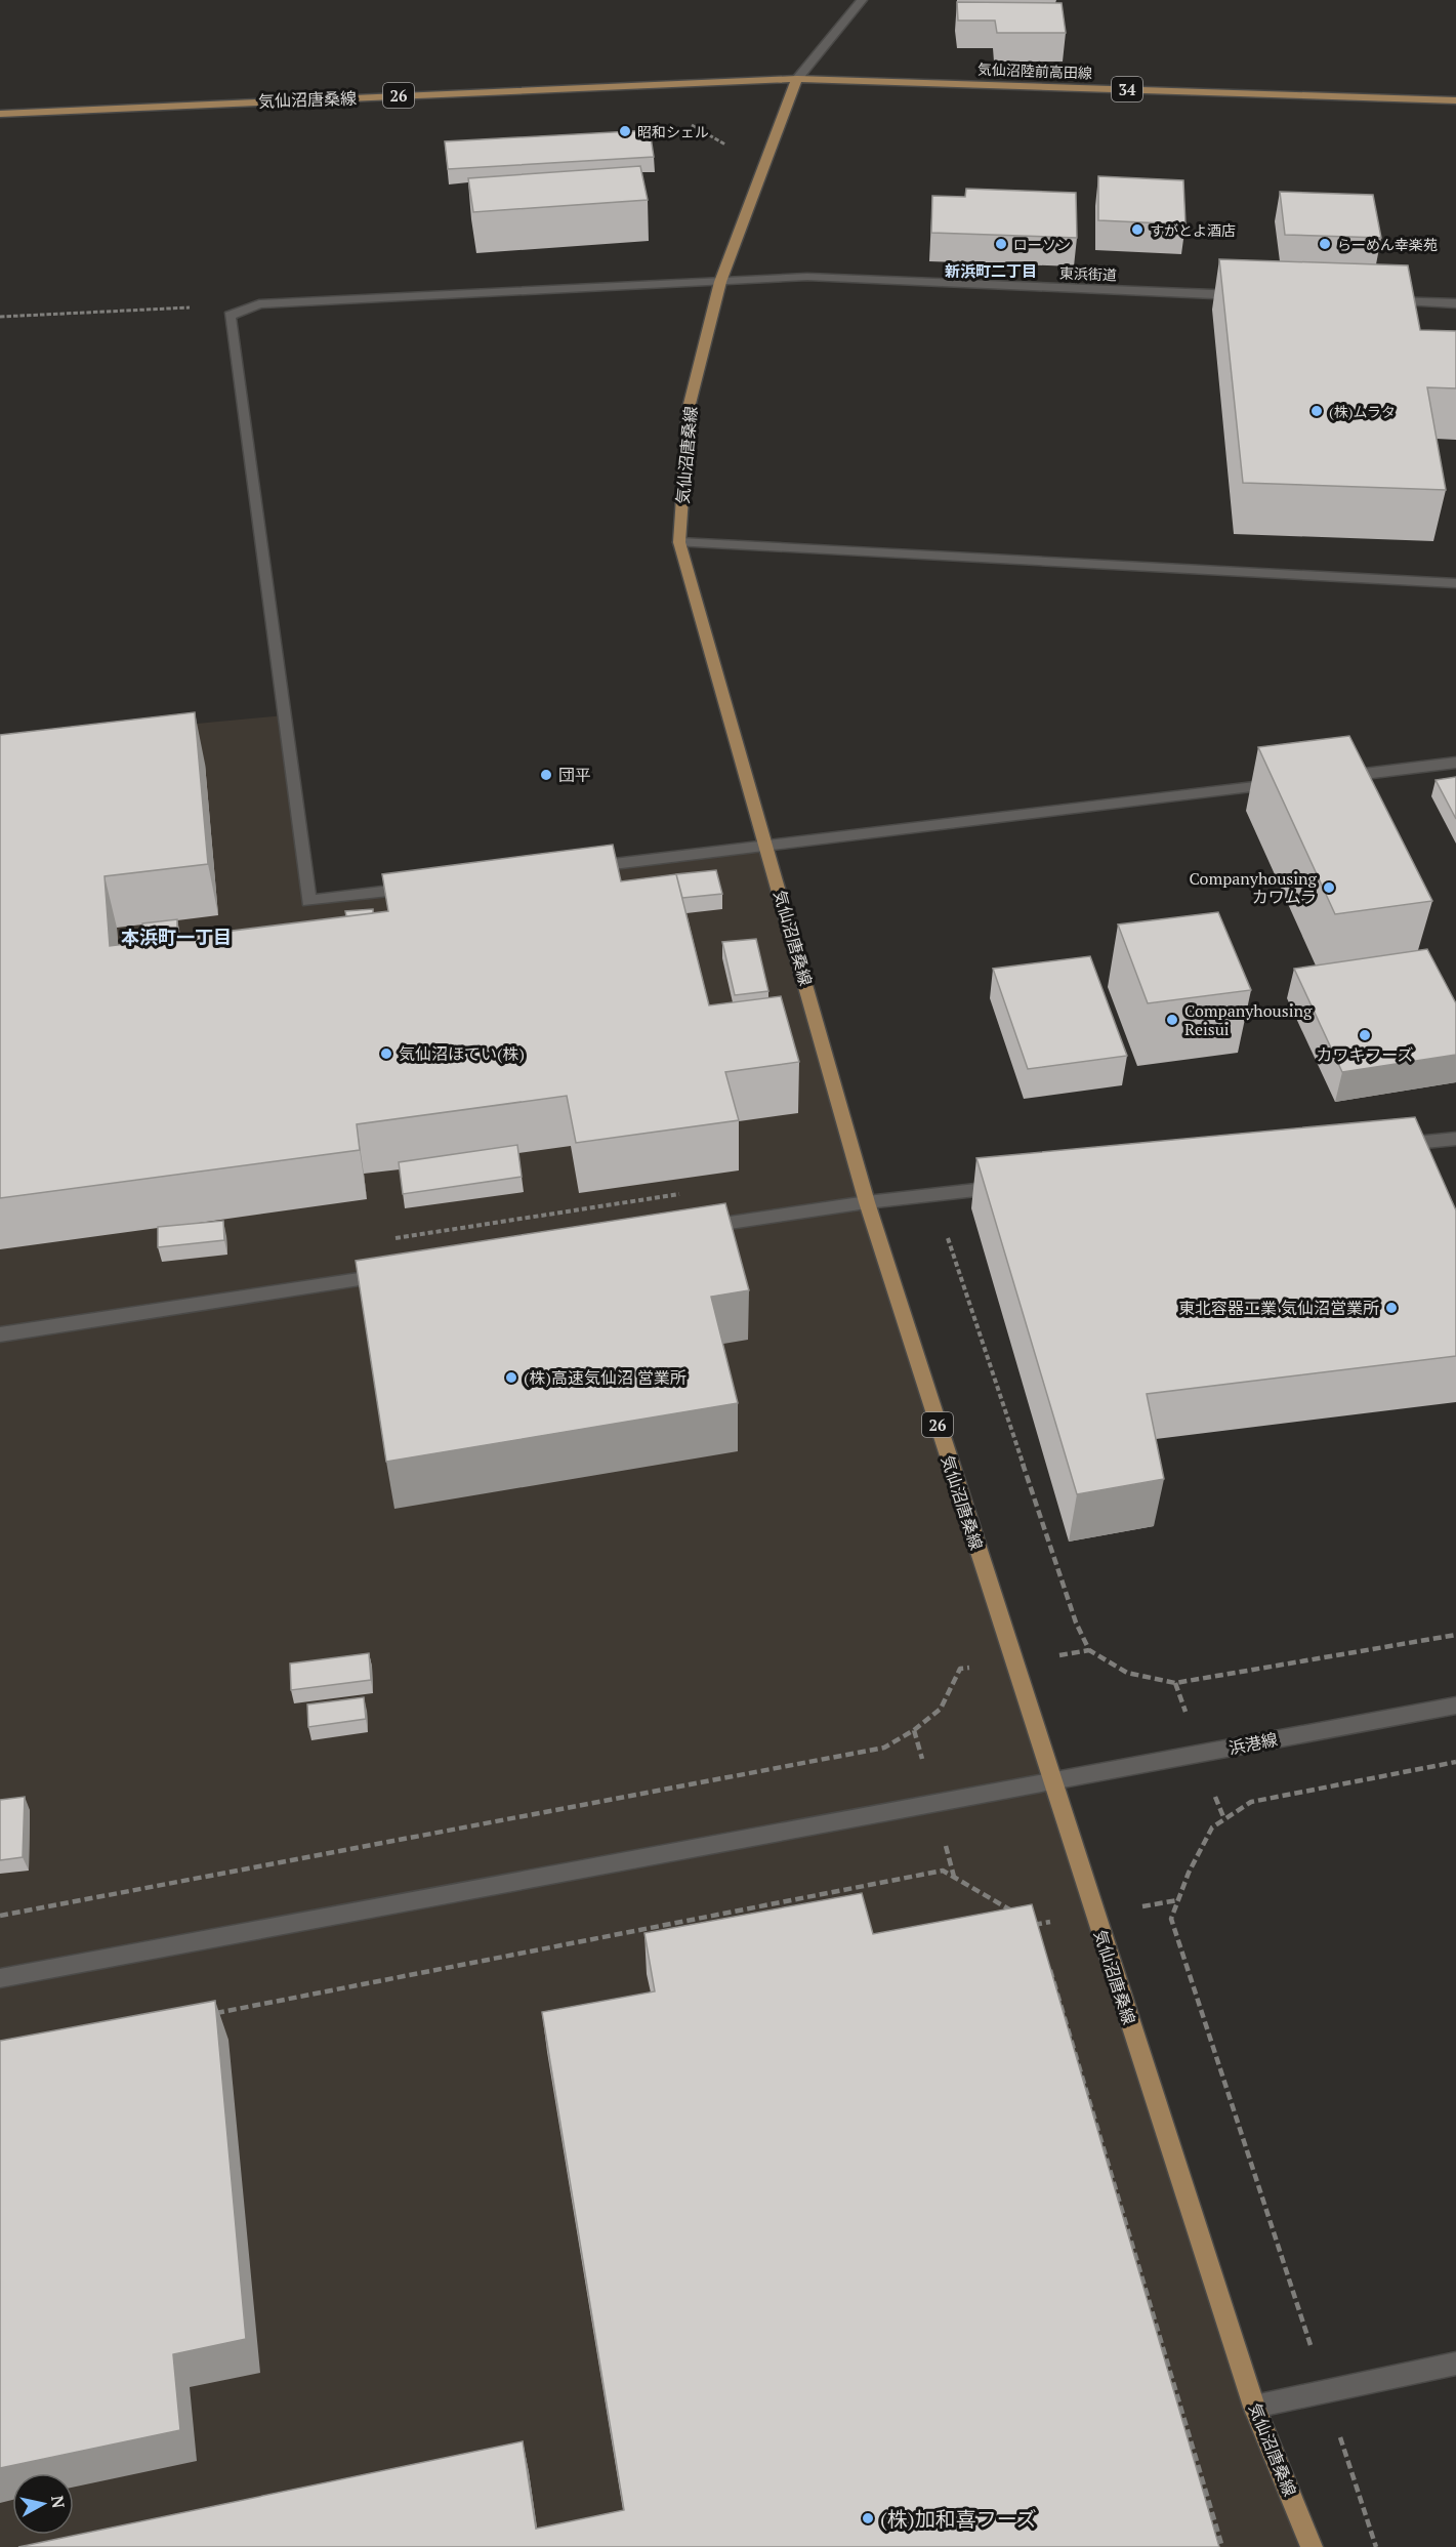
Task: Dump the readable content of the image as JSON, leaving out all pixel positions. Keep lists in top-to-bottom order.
{
  "streets": {
    "main road": [
      "気仙沼陸前高田線",
      "34",
      "26",
      "気仙沼唐桑線"
    ],
    "street": ["東浜街道", "浜港線"]
  },
  "crossings": [
    ["気仙沼陸前高田線", "気仙沼唐桑線"],
    ["気仙沼唐桑線", "東浜街道"],
    ["気仙沼唐桑線", "浜港線"]
  ],
  "districts": ["新浜町二丁目", "本浜町一丁目"],
  "places": [
    "昭和シェル",
    "すがとよ酒店",
    "ローソン",
    "らーめん幸楽苑",
    "(株)ムラタ",
    "団平",
    "Companyhousing カワムラ",
    "Companyhousing Reisui",
    "カワキフーズ",
    "気仙沼ほてい(株)",
    "東北容器工業 気仙沼営業所",
    "(株)高速気仙沼 営業所",
    "(株)加和喜フーズ"
  ],
  "north": "right"
}
